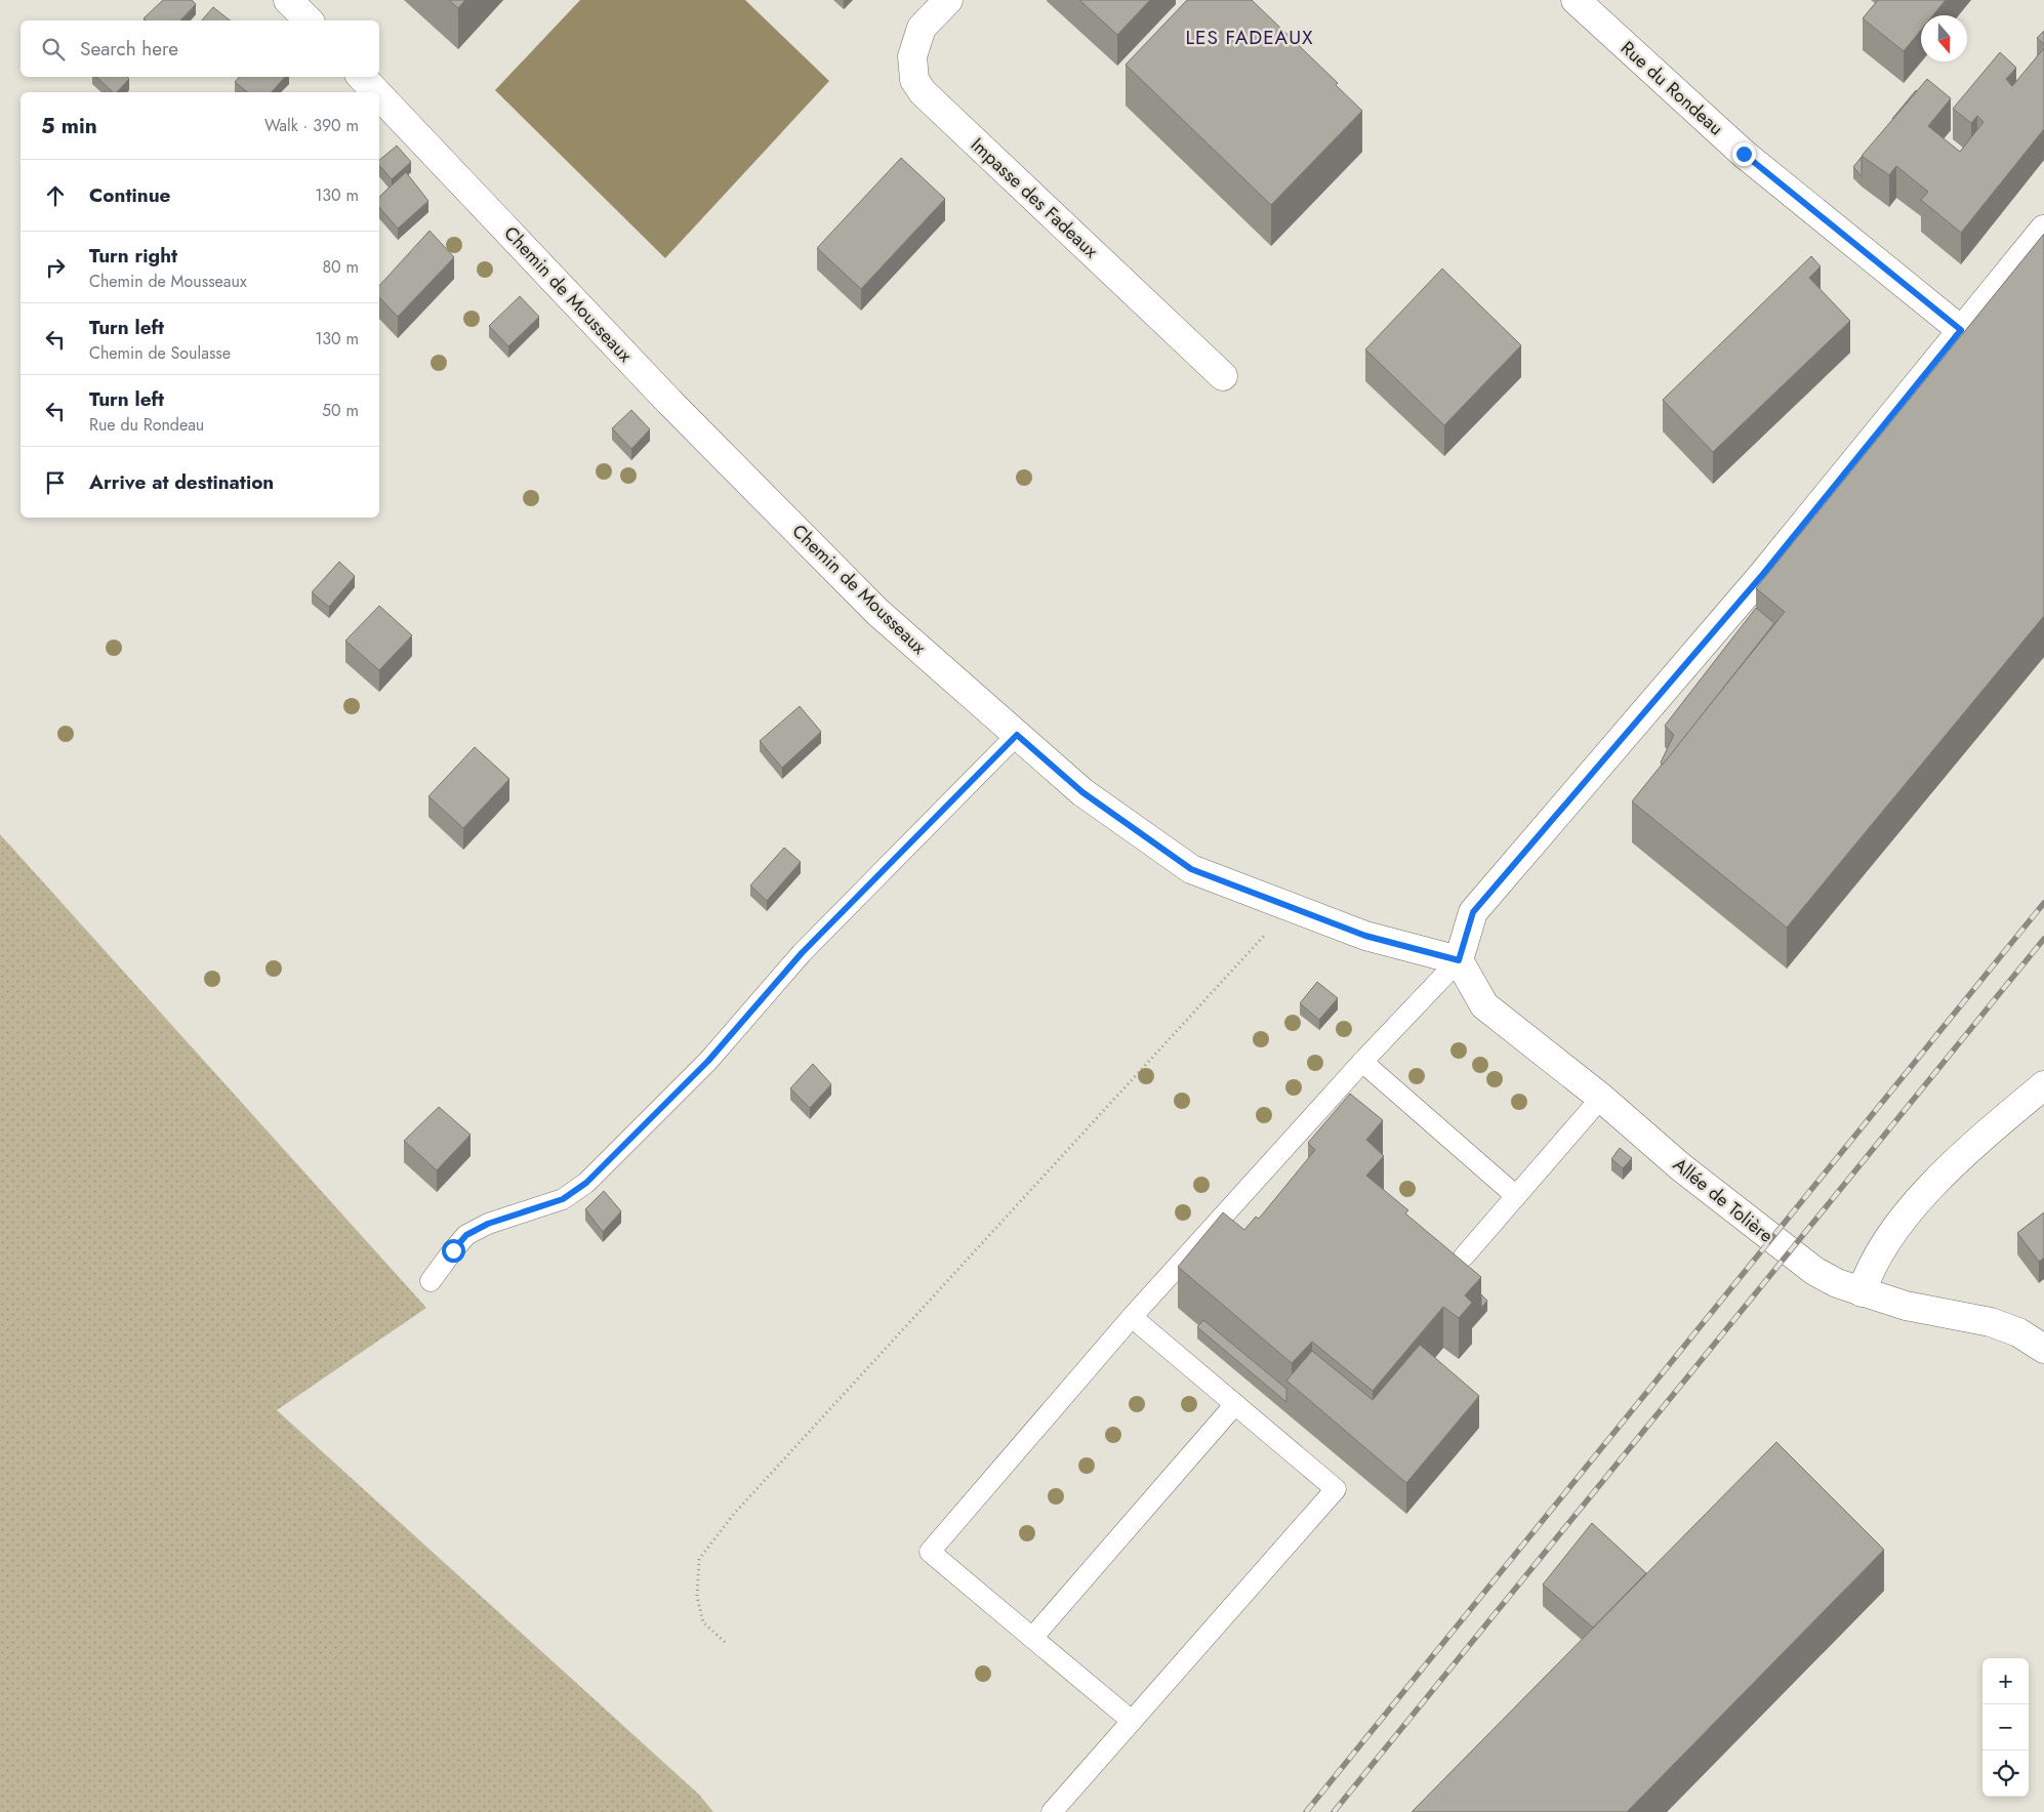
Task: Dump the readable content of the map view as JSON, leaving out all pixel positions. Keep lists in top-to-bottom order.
{
  "streets": {
    "street": [
      "Rue du Rondeau",
      "Impasse des Fadeaux",
      "Chemin de Mousseaux",
      "Allée de Tolière"
    ]
  },
  "crossings": [
    ["Chemin de Mousseaux", "Allée de Tolière"]
  ],
  "districts": ["LES FADEAUX"],
  "north": "bottom",
  "page": {
    "search": "Search here",
    "heading": ["5 min", "Walk · 390 m"],
    "list": [
      ["Continue", "130 m"],
      ["Turn right", "Chemin de Mousseaux", "80 m"],
      ["Turn left", "Chemin de Soulasse", "130 m"],
      ["Turn left", "Rue du Rondeau", "50 m"],
      "Arrive at destination"
    ],
    "map_buttons": ["+", "−"]
  }
}
